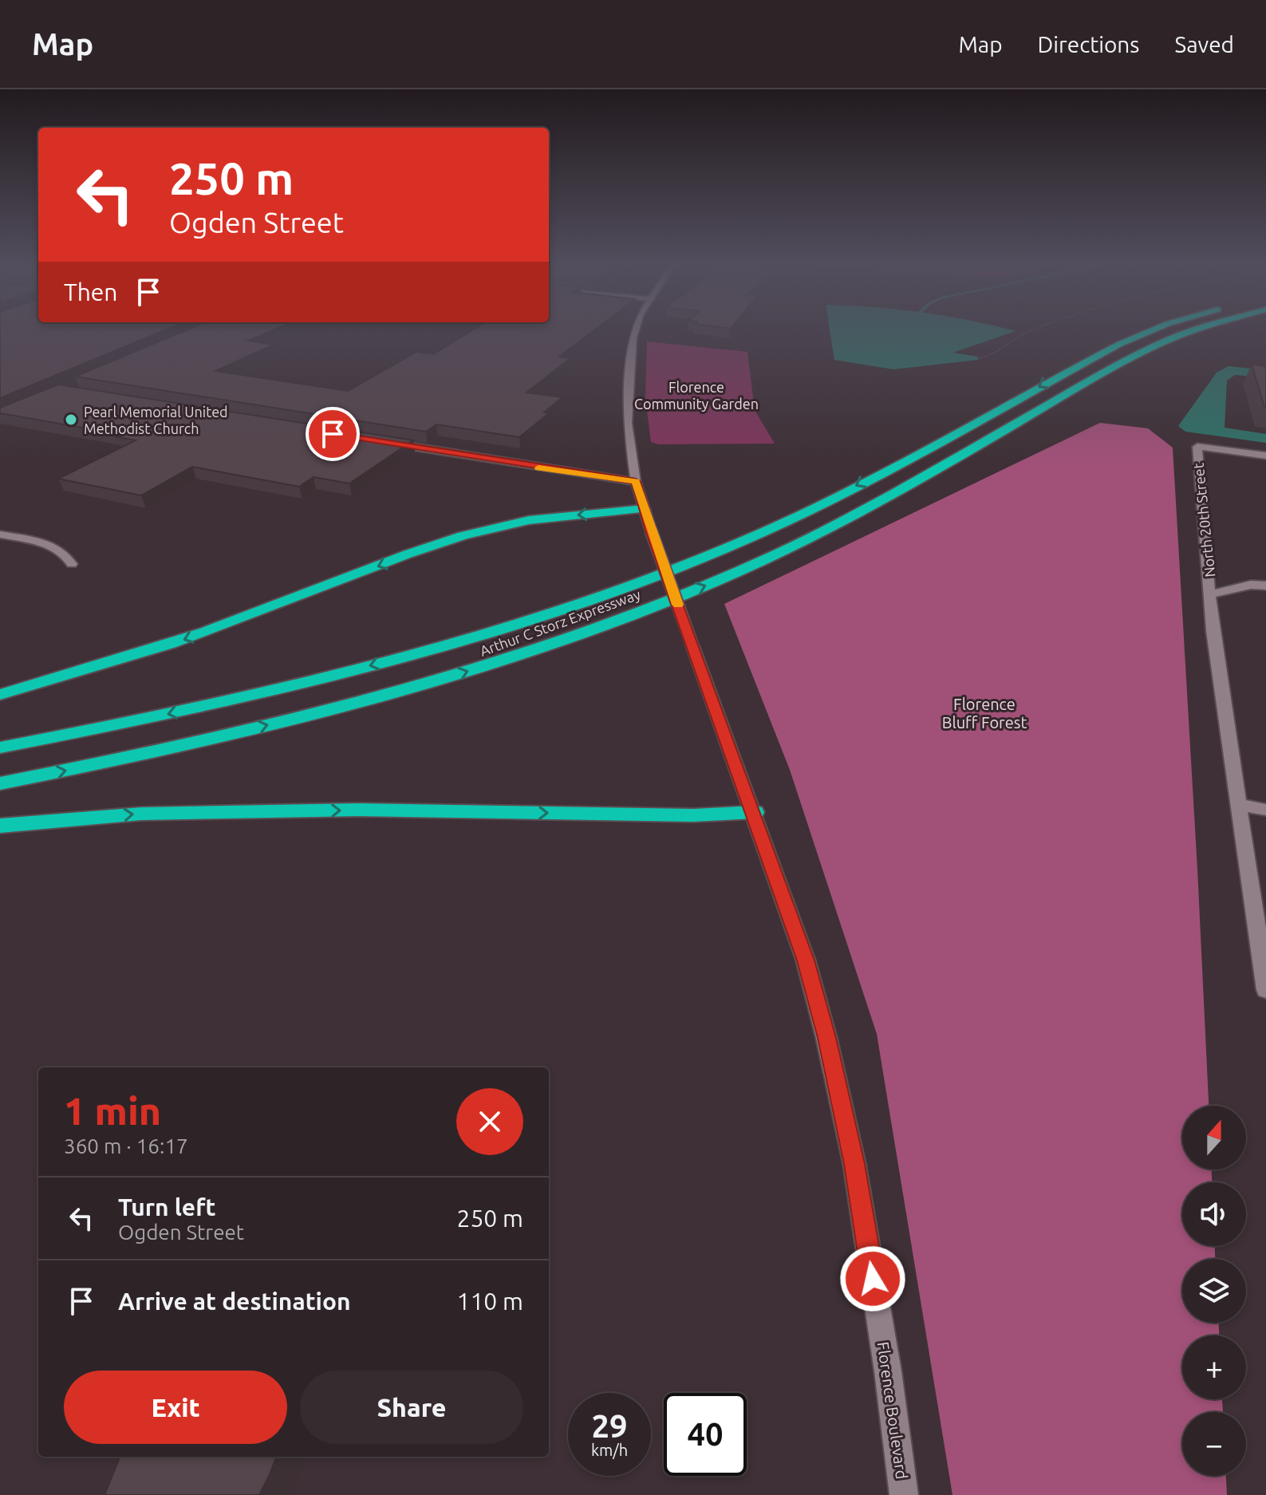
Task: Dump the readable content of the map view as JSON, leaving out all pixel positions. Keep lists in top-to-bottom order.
{
  "streets": {
    "highway": ["Arthur C Storz Expressway"],
    "street": ["North 20th Street", "Florence Boulevard"]
  },
  "parks": ["Florence Community Garden", "Florence Bluff Forest"],
  "places": ["Pearl Memorial United Methodist Church"],
  "north": "top",
  "page": {
    "header": "Map",
    "nav": ["Map", "Directions", "Saved"],
    "turn": ["250 m", "Ogden Street"],
    "then": "Then",
    "heading": ["1 min", "360 m · 16:17"],
    "map_buttons": ["+", "−"],
    "list": [
      {
        "name": "Turn left",
        "note": "Ogden Street",
        "value": "250 m"
      },
      {
        "name": "Arrive at destination",
        "value": "110 m"
      }
    ],
    "buttons": ["Exit", "Share"],
    "speed": "29 km/h",
    "limit": "40"
  }
}
